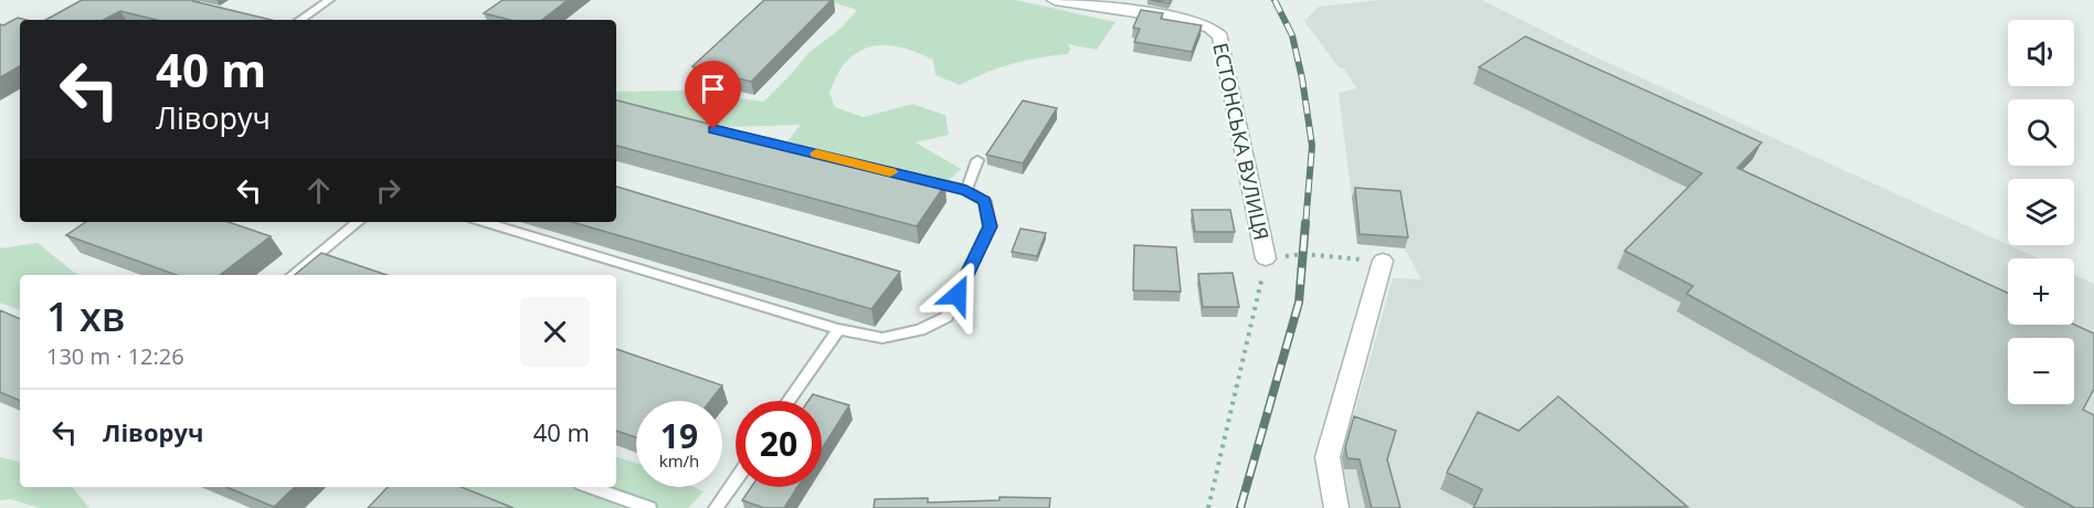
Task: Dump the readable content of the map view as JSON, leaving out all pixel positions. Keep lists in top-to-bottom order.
{
  "streets": {
    "street": ["ЕСТОНСЬКА ВУЛИЦЯ"]
  },
  "page": {
    "map_buttons": ["+", "−"],
    "turn": ["40 m", "Ліворуч"],
    "heading": ["1 хв", "130 m · 12:26"],
    "list": [
      {
        "name": "Ліворуч",
        "value": "40 m"
      }
    ],
    "speed": "19 km/h",
    "limit": "20"
  }
}
